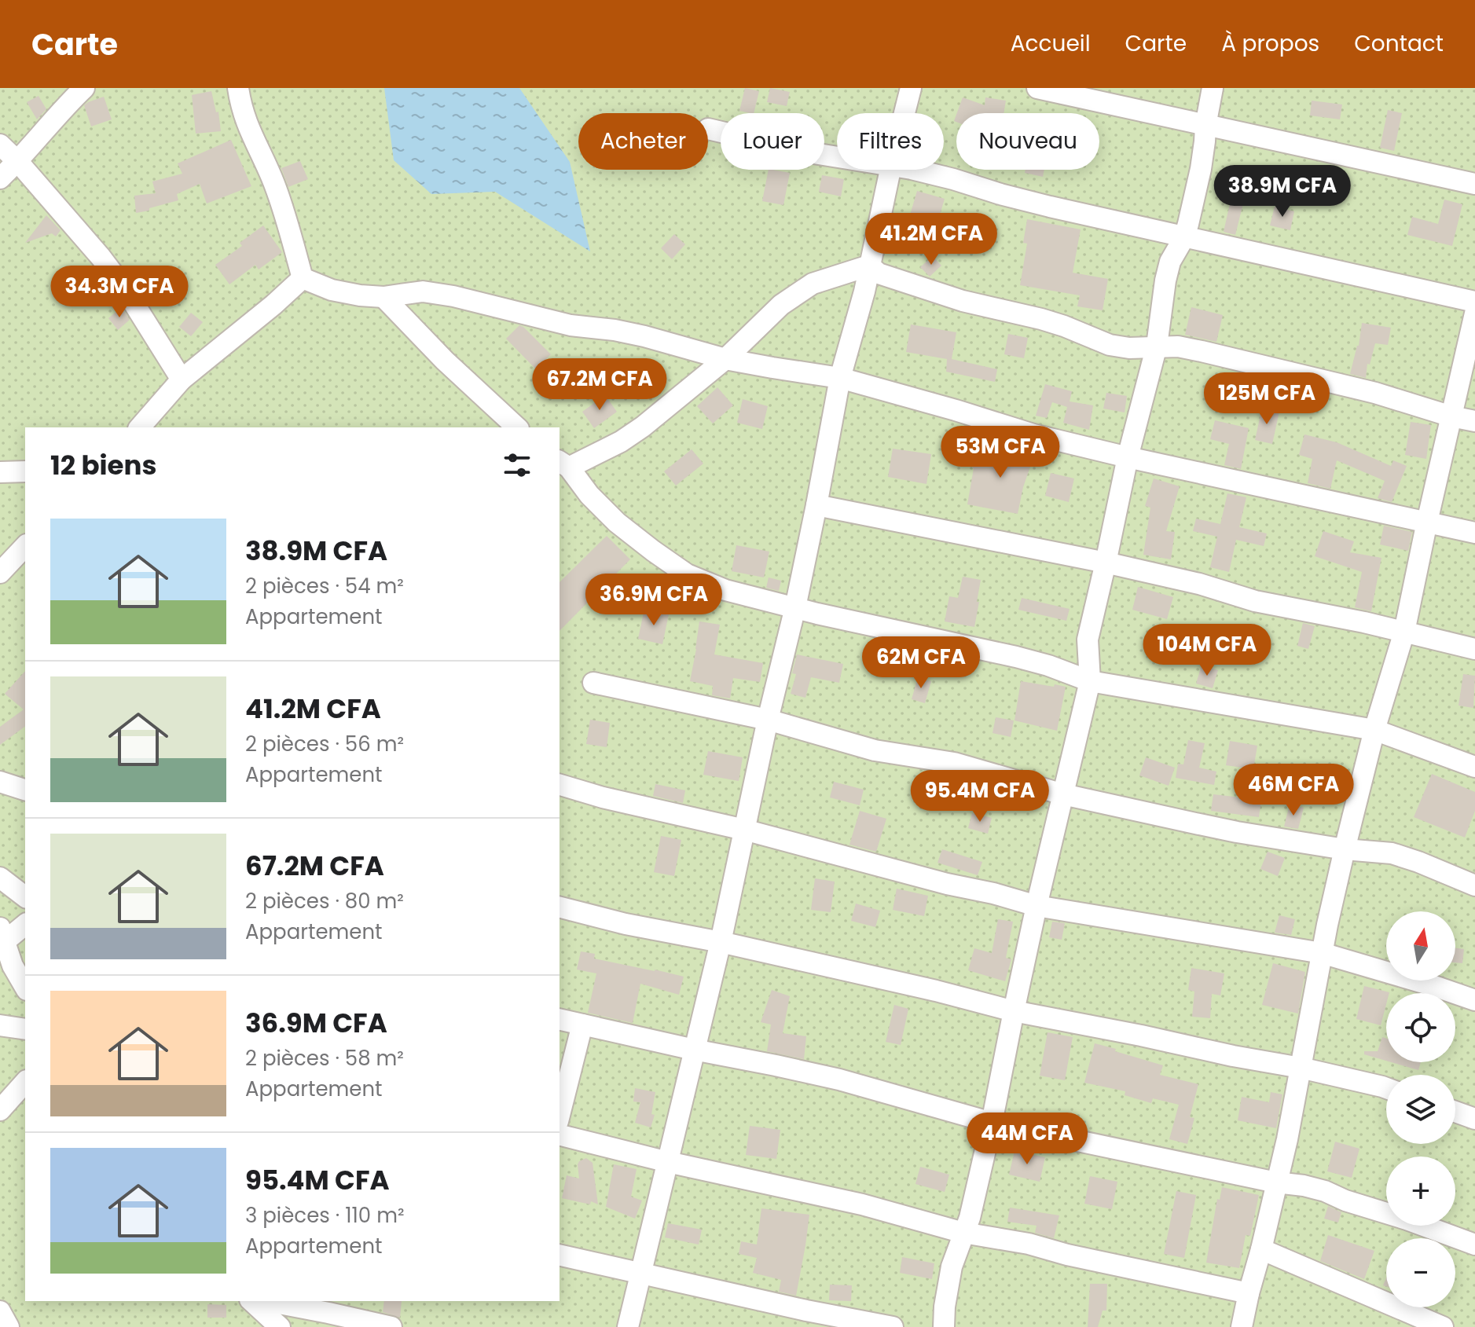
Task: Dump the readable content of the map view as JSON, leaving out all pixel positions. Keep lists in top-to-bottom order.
{
  "north": "top",
  "page": {
    "header": "Carte",
    "nav": [
      "Accueil",
      "Carte",
      "À propos",
      "Contact"
    ],
    "chip": [
      "Acheter",
      "Louer",
      "Filtres",
      "Nouveau"
    ],
    "price": [
      "38.9M CFA",
      "41.2M CFA",
      "34.3M CFA",
      "67.2M CFA",
      "125M CFA",
      "53M CFA",
      "36.9M CFA",
      "104M CFA",
      "62M CFA",
      "46M CFA",
      "95.4M CFA",
      "44M CFA"
    ],
    "heading": "12 biens",
    "list": [
      {
        "name": "38.9M CFA",
        "note": "2 pièces · 54 m² · Appartement"
      },
      {
        "name": "41.2M CFA",
        "note": "2 pièces · 56 m² · Appartement"
      },
      {
        "name": "67.2M CFA",
        "note": "2 pièces · 80 m² · Appartement"
      },
      {
        "name": "36.9M CFA",
        "note": "2 pièces · 58 m² · Appartement"
      },
      {
        "name": "95.4M CFA",
        "note": "3 pièces · 110 m² · Appartement"
      }
    ],
    "map_buttons": ["+", "−"]
  }
}
